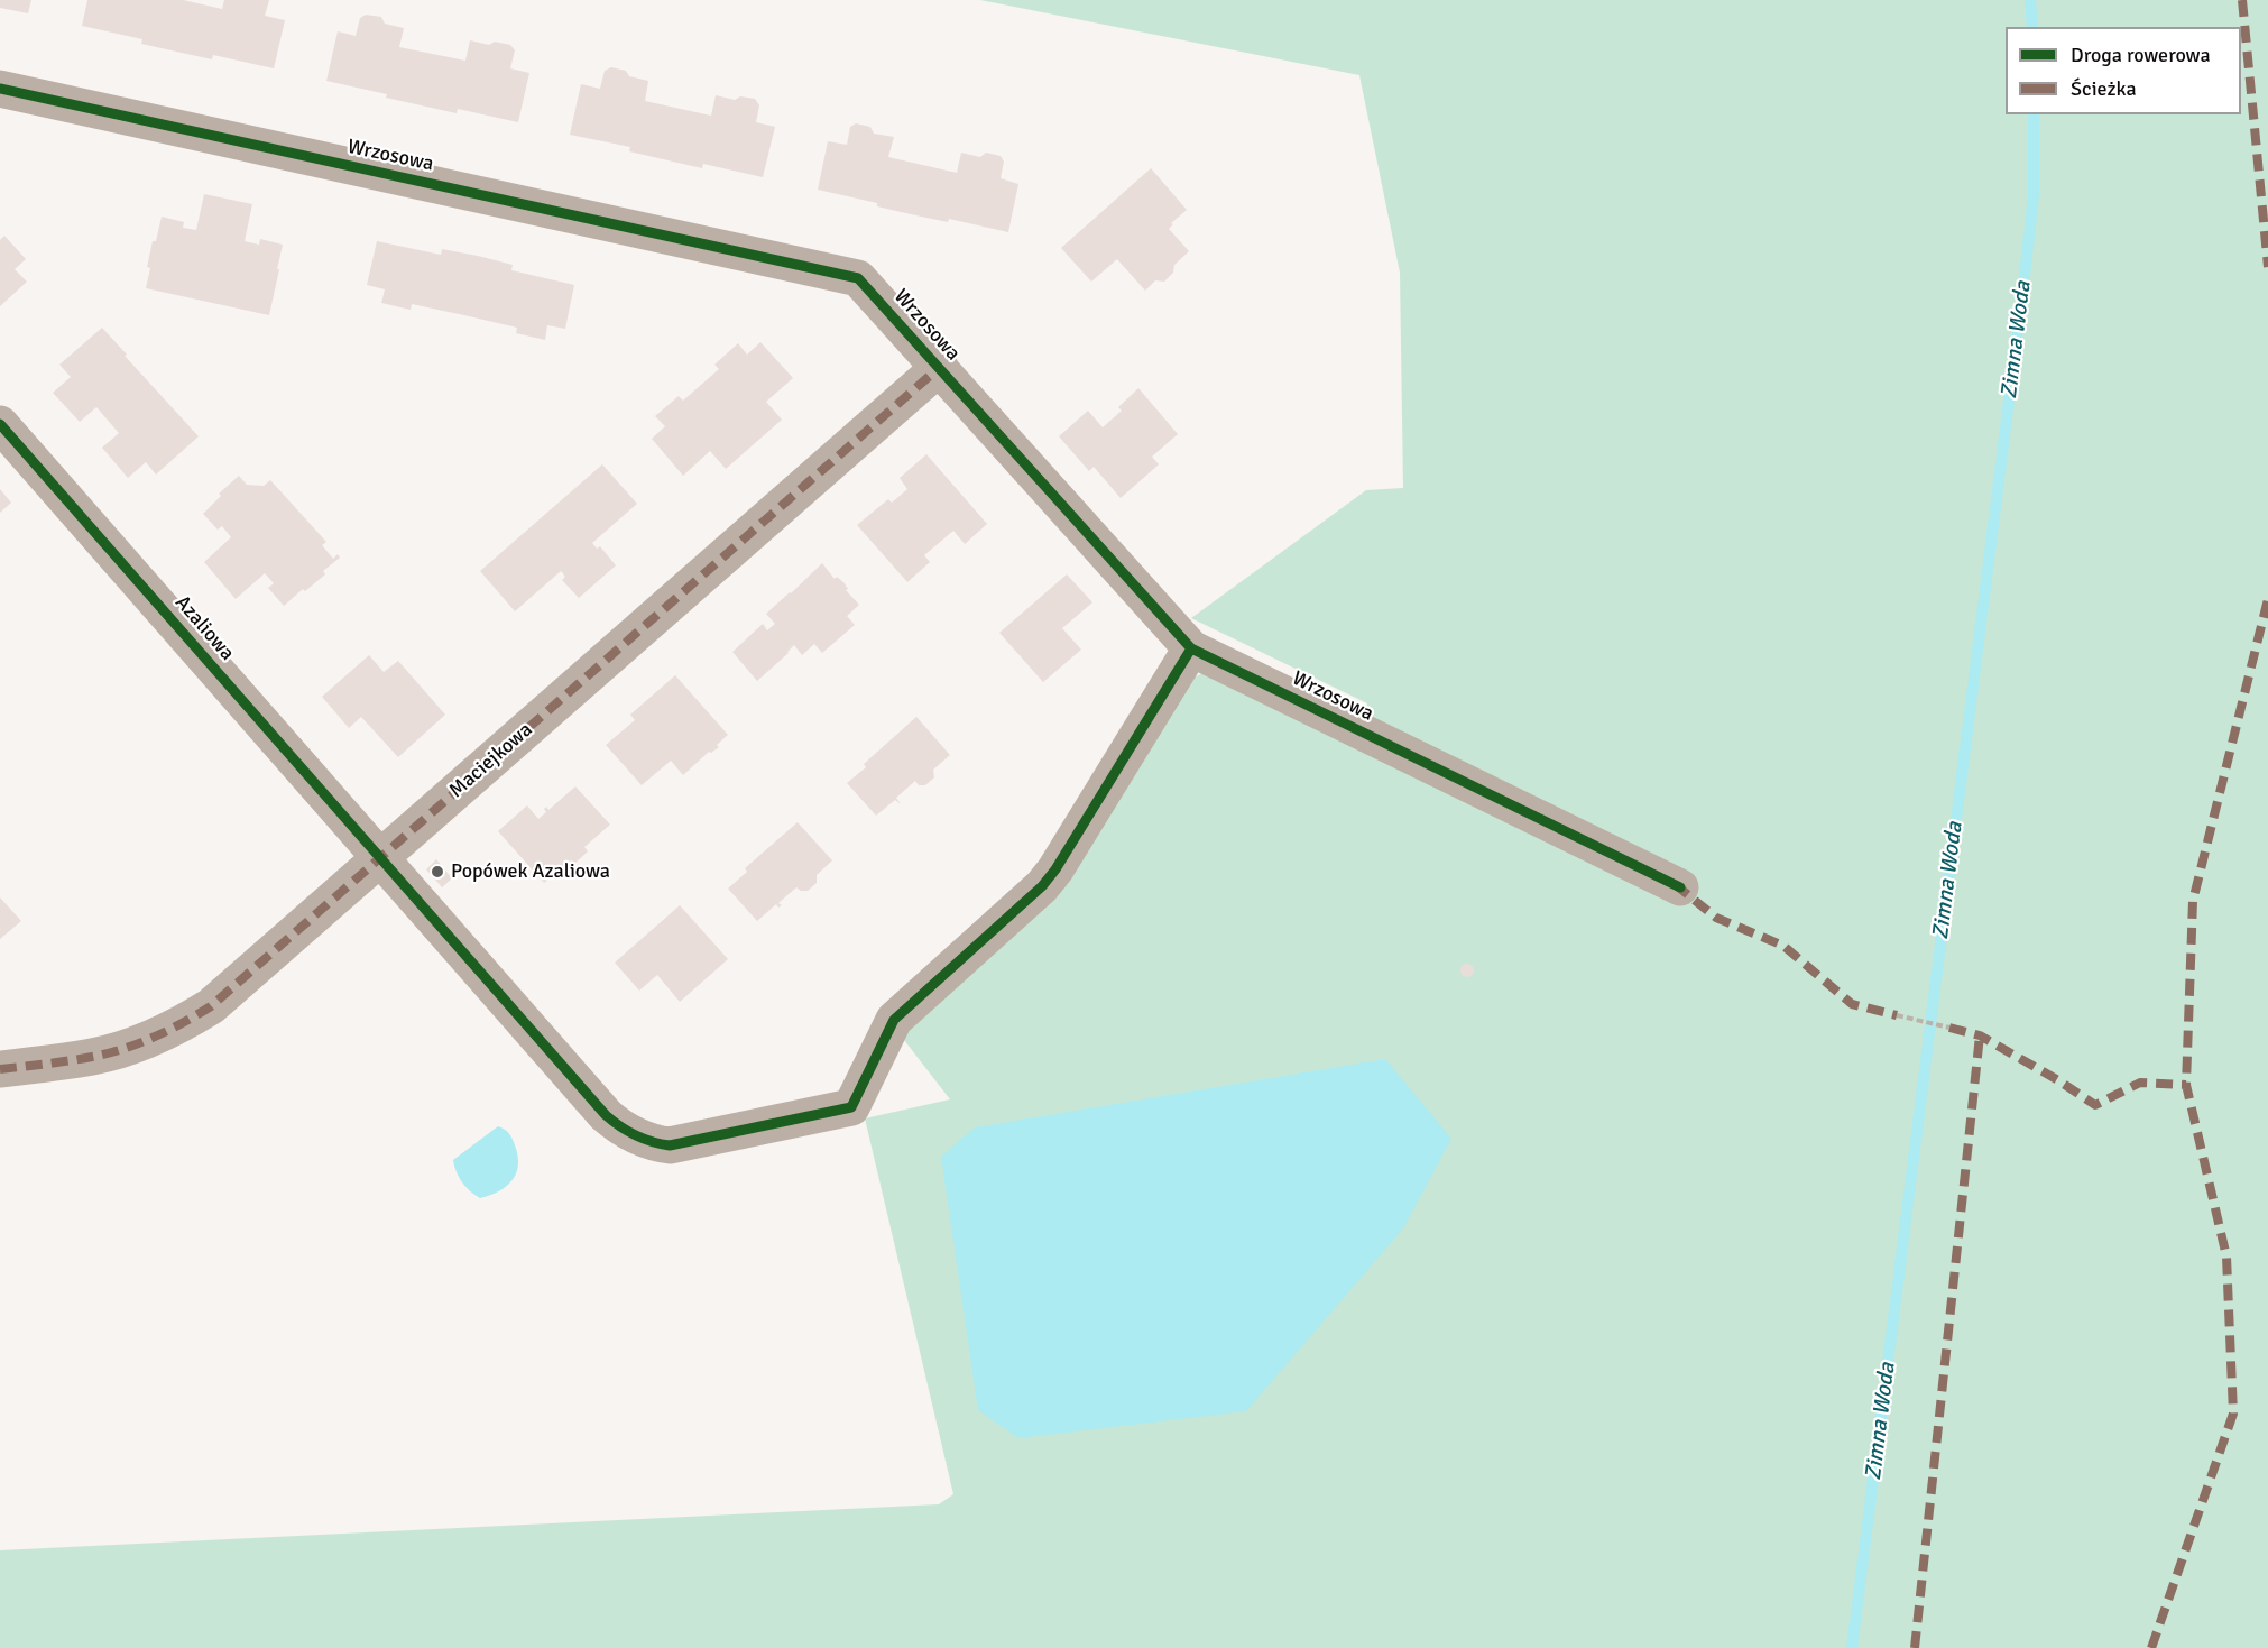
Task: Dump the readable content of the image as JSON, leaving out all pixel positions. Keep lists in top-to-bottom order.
{
  "streets": {
    "street": ["Wrzosowa", "Azaliowa", "Maciejkowa"]
  },
  "crossings": [
    ["Wrzosowa", "Azaliowa"],
    ["Wrzosowa", "Maciejkowa"],
    ["Azaliowa", "Maciejkowa"]
  ],
  "water": ["Zimna Woda"],
  "places": ["Popówek Azaliowa"],
  "legend": ["Droga rowerowa", "Ścieżka"]
}
